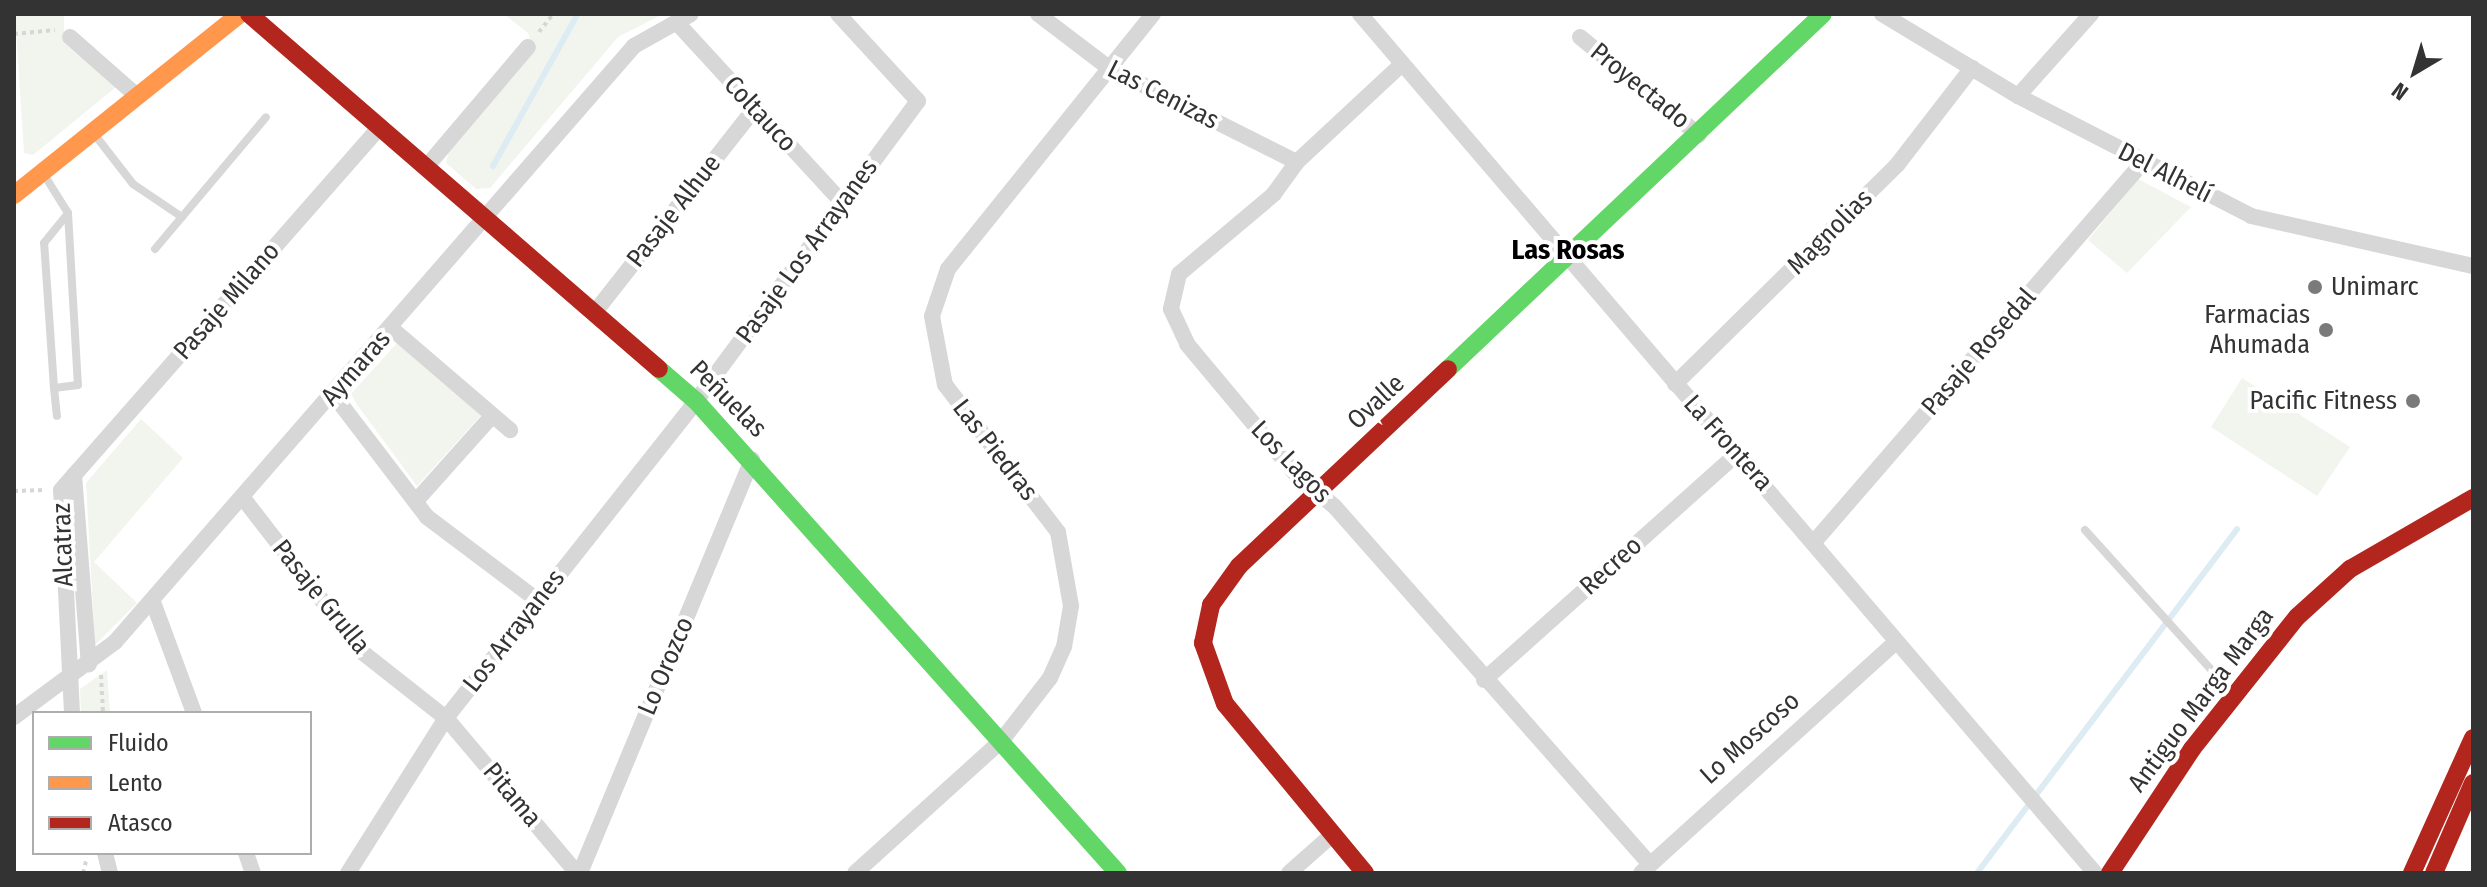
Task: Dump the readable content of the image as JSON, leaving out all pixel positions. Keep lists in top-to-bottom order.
{
  "streets": {
    "street": [
      "Proyectado",
      "Las Cenizas",
      "Coltauco",
      "Del Alhelí",
      "Pasaje Alhue",
      "Magnolias",
      "Pasaje Los Arrayanes",
      "Pasaje Milano",
      "Pasaje Rosedal",
      "Aymaras",
      "Peñuelas",
      "Ovalle",
      "La Frontera",
      "Las Piedras",
      "Los Lagos",
      "Alcatraz",
      "Recreo",
      "Pasaje Grulla",
      "Los Arrayanes",
      "Lo Orozco",
      "Antiguo Marga Marga",
      "Lo Moscoso",
      "Pitama"
    ]
  },
  "crossings": [
    ["Proyectado", "Ovalle"],
    ["Las Cenizas", "Las Piedras"],
    ["Las Cenizas", "Los Lagos"],
    ["Coltauco", "Pasaje Alhue"],
    ["Coltauco", "Pasaje Los Arrayanes"],
    ["Coltauco", "Aymaras"],
    ["Del Alhelí", "Magnolias"],
    ["Del Alhelí", "Pasaje Rosedal"],
    ["Pasaje Alhue", "Peñuelas"],
    ["Magnolias", "La Frontera"],
    ["Pasaje Los Arrayanes", "Peñuelas"],
    ["Pasaje Los Arrayanes", "Los Arrayanes"],
    ["Pasaje Milano", "Peñuelas"],
    ["Pasaje Milano", "Alcatraz"],
    ["Pasaje Rosedal", "La Frontera"],
    ["Aymaras", "Peñuelas"],
    ["Aymaras", "Alcatraz"],
    ["Aymaras", "Pasaje Grulla"],
    ["Peñuelas", "Las Piedras"],
    ["Peñuelas", "Los Arrayanes"],
    ["Peñuelas", "Lo Orozco"],
    ["Ovalle", "La Frontera"],
    ["Ovalle", "Los Lagos"],
    ["La Frontera", "Los Lagos"],
    ["La Frontera", "Recreo"],
    ["La Frontera", "Lo Moscoso"],
    ["Los Lagos", "Recreo"],
    ["Los Lagos", "Lo Moscoso"],
    ["Pasaje Grulla", "Los Arrayanes"],
    ["Pasaje Grulla", "Pitama"],
    ["Los Arrayanes", "Pitama"],
    ["Lo Orozco", "Pitama"]
  ],
  "districts": ["Las Rosas"],
  "places": ["Unimarc", "Farmacias Ahumada", "Pacific Fitness"],
  "legend": ["Fluido", "Lento", "Atasco"],
  "north": "bottom left"
}
